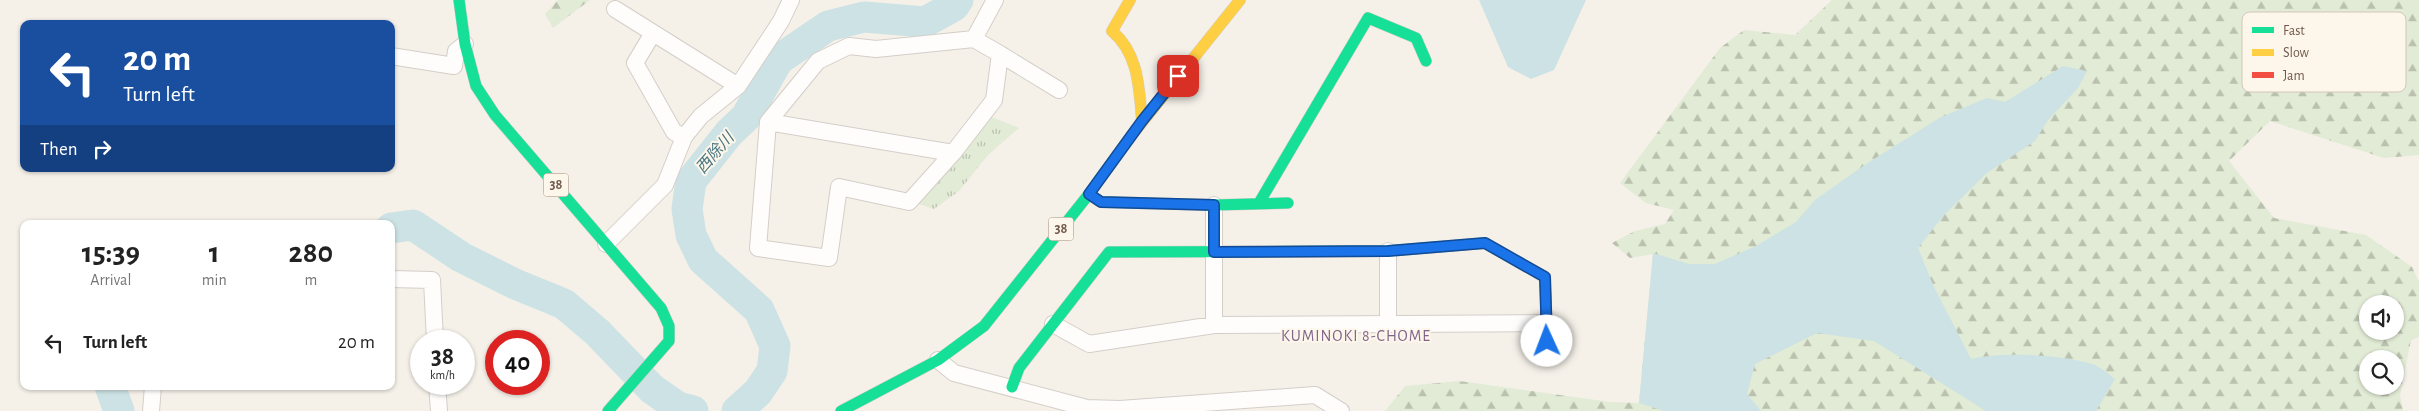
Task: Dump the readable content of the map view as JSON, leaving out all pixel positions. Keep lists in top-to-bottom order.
{
  "streets": {
    "street": ["38"]
  },
  "districts": ["KUMINOKI 8-CHOME"],
  "water": ["西除川"],
  "legend": ["Fast", "Slow", "Jam"],
  "page": {
    "turn": ["20 m", "Turn left"],
    "then": "Then",
    "eta": [
      "15:39",
      "Arrival",
      "1",
      "min",
      "280",
      "m"
    ],
    "list": [
      {
        "name": "Turn left",
        "value": "20 m"
      }
    ],
    "speed": "38 km/h",
    "limit": "40"
  }
}
